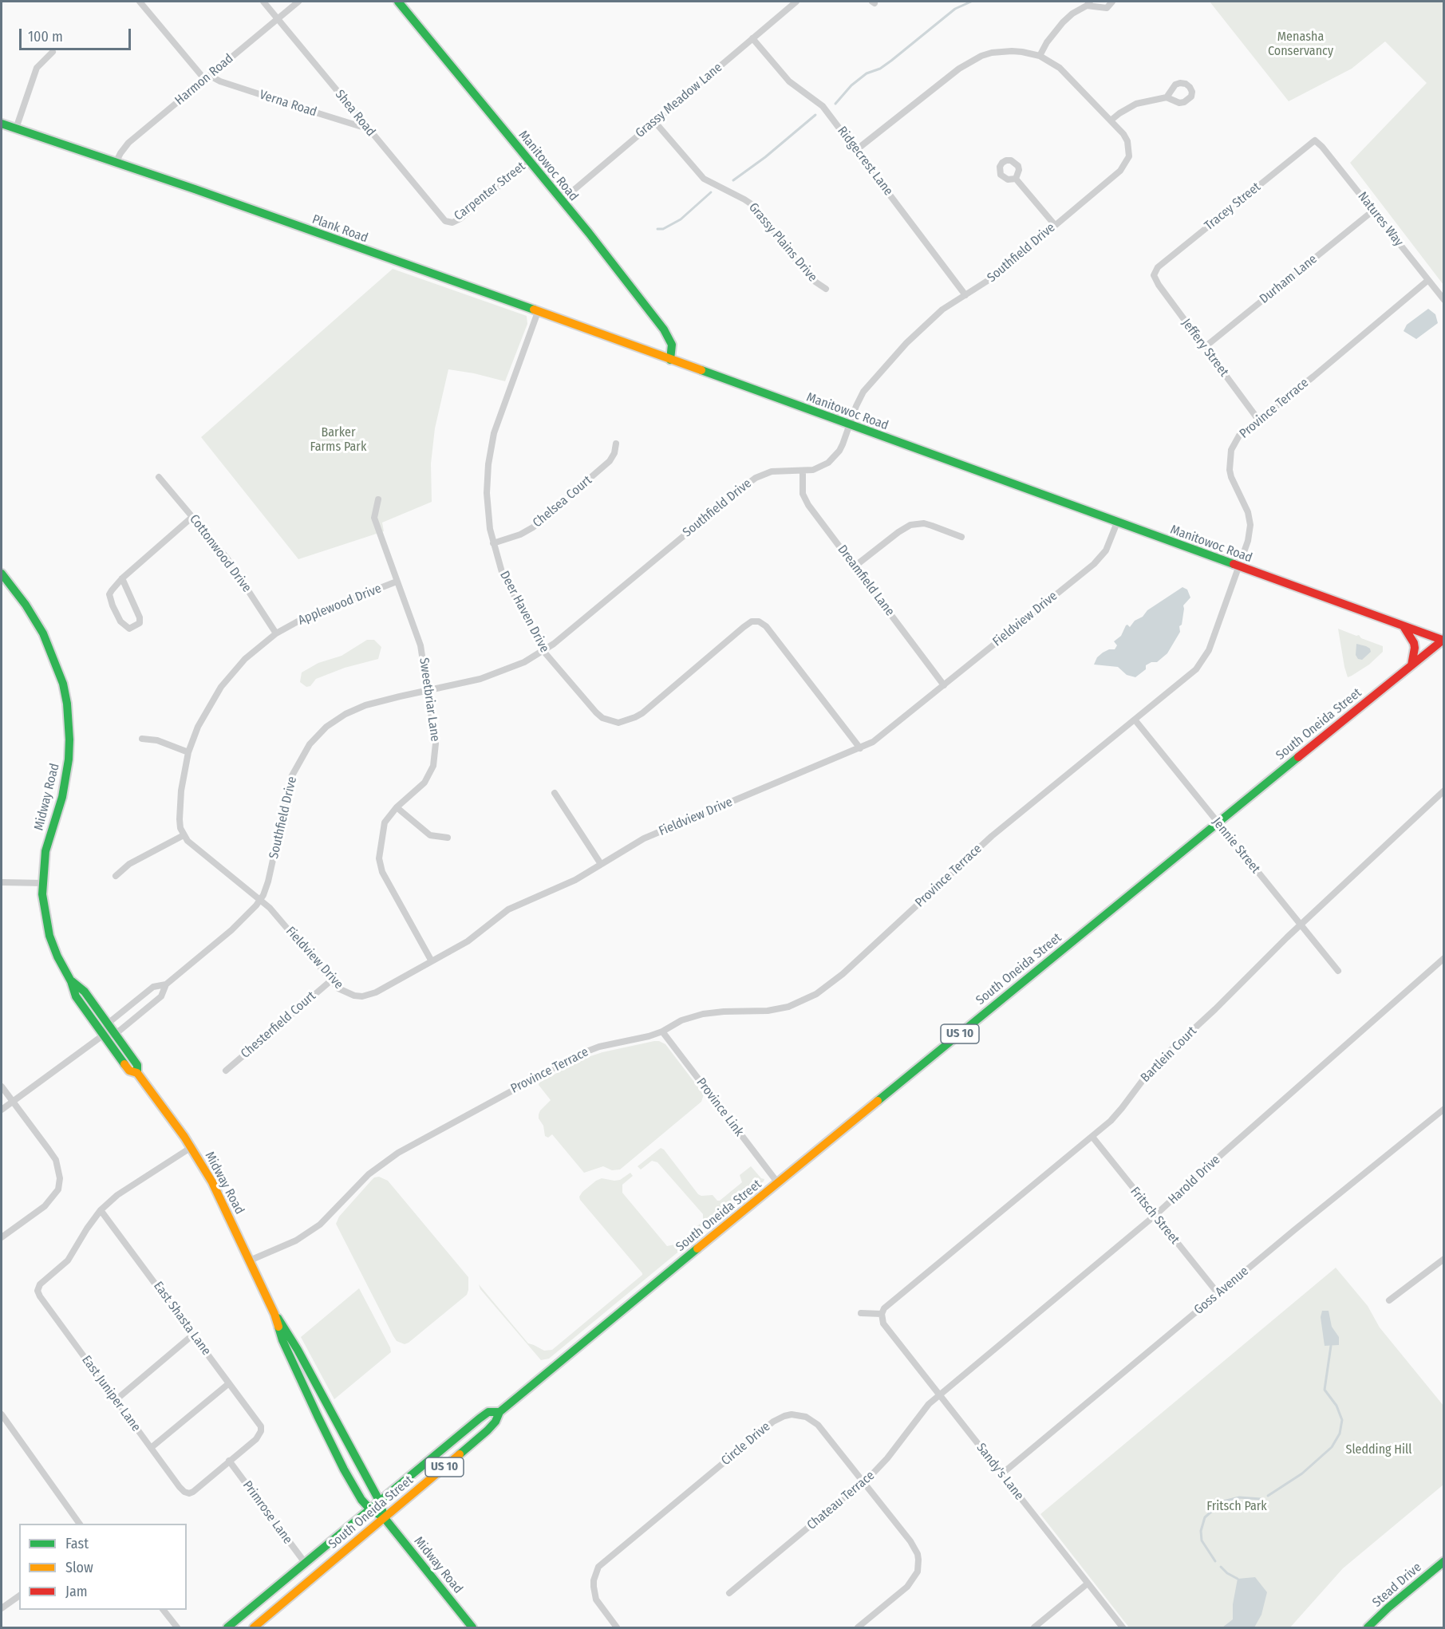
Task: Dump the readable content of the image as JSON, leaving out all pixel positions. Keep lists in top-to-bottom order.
{
  "streets": {
    "main road": [
      "Manitowoc Road",
      "Plank Road",
      "South Oneida Street",
      "Midway Road",
      "US 10",
      "Stead Drive"
    ],
    "street": [
      "Harmon Road",
      "Grassy Meadow Lane",
      "Verna Road",
      "Shea Road",
      "Ridgecrest Lane",
      "Carpenter Street",
      "Tracey Street",
      "Natures Way",
      "Grassy Plains Drive",
      "Southfield Drive",
      "Durham Lane",
      "Jeffery Street",
      "Province Terrace",
      "Chelsea Court",
      "Cottonwood Drive",
      "Dreamfield Lane",
      "Applewood Drive",
      "Deer Haven Drive",
      "Fieldview Drive",
      "Sweetbriar Lane",
      "Jennie Street",
      "Chesterfield Court",
      "Bartlein Court",
      "Province Link",
      "Harold Drive",
      "Fritsch Street",
      "Goss Avenue",
      "East Shasta Lane",
      "East Juniper Lane",
      "Circle Drive",
      "Sandy's Lane",
      "Chateau Terrace",
      "Primrose Lane"
    ]
  },
  "crossings": [
    ["Harmon Road", "Verna Road"],
    ["Harmon Road", "Shea Road"],
    ["Harmon Road", "Plank Road"],
    ["Grassy Meadow Lane", "Ridgecrest Lane"],
    ["Grassy Meadow Lane", "Manitowoc Road"],
    ["Grassy Meadow Lane", "Grassy Plains Drive"],
    ["Verna Road", "Shea Road"],
    ["Shea Road", "Carpenter Street"],
    ["Ridgecrest Lane", "Southfield Drive"],
    ["Manitowoc Road", "Carpenter Street"],
    ["Manitowoc Road", "Plank Road"],
    ["Manitowoc Road", "Southfield Drive"],
    ["Manitowoc Road", "Province Terrace"],
    ["Manitowoc Road", "Fieldview Drive"],
    ["Manitowoc Road", "South Oneida Street"],
    ["Tracey Street", "Natures Way"],
    ["Tracey Street", "Jeffery Street"],
    ["Natures Way", "Durham Lane"],
    ["Natures Way", "Province Terrace"],
    ["Plank Road", "Deer Haven Drive"],
    ["Southfield Drive", "Dreamfield Lane"],
    ["Southfield Drive", "Deer Haven Drive"],
    ["Southfield Drive", "Fieldview Drive"],
    ["Southfield Drive", "Sweetbriar Lane"],
    ["Southfield Drive", "Midway Road"],
    ["Durham Lane", "Jeffery Street"],
    ["Jeffery Street", "Province Terrace"],
    ["Province Terrace", "Midway Road"],
    ["Province Terrace", "Jennie Street"],
    ["Province Terrace", "Province Link"],
    ["Chelsea Court", "Deer Haven Drive"],
    ["Cottonwood Drive", "Applewood Drive"],
    ["Dreamfield Lane", "Fieldview Drive"],
    ["Applewood Drive", "Sweetbriar Lane"],
    ["Deer Haven Drive", "Fieldview Drive"],
    ["Fieldview Drive", "Sweetbriar Lane"],
    ["Fieldview Drive", "Chesterfield Court"],
    ["South Oneida Street", "Midway Road"],
    ["South Oneida Street", "Jennie Street"],
    ["South Oneida Street", "US 10"],
    ["South Oneida Street", "Province Link"],
    ["South Oneida Street", "Primrose Lane"],
    ["Midway Road", "US 10"],
    ["Jennie Street", "Bartlein Court"],
    ["Bartlein Court", "Fritsch Street"],
    ["Bartlein Court", "Sandy's Lane"],
    ["Harold Drive", "Fritsch Street"],
    ["Harold Drive", "Sandy's Lane"],
    ["Harold Drive", "Chateau Terrace"],
    ["Fritsch Street", "Goss Avenue"],
    ["Goss Avenue", "Sandy's Lane"],
    ["East Shasta Lane", "East Juniper Lane"],
    ["East Shasta Lane", "Primrose Lane"],
    ["East Juniper Lane", "Primrose Lane"],
    ["Circle Drive", "Chateau Terrace"],
    ["Sandy's Lane", "Chateau Terrace"]
  ],
  "parks": [
    "Menasha Conservancy",
    "Barker Farms Park",
    "Sledding Hill",
    "Fritsch Park"
  ],
  "legend": ["Fast", "Slow", "Jam"],
  "scale_bar": "100 m"
}
